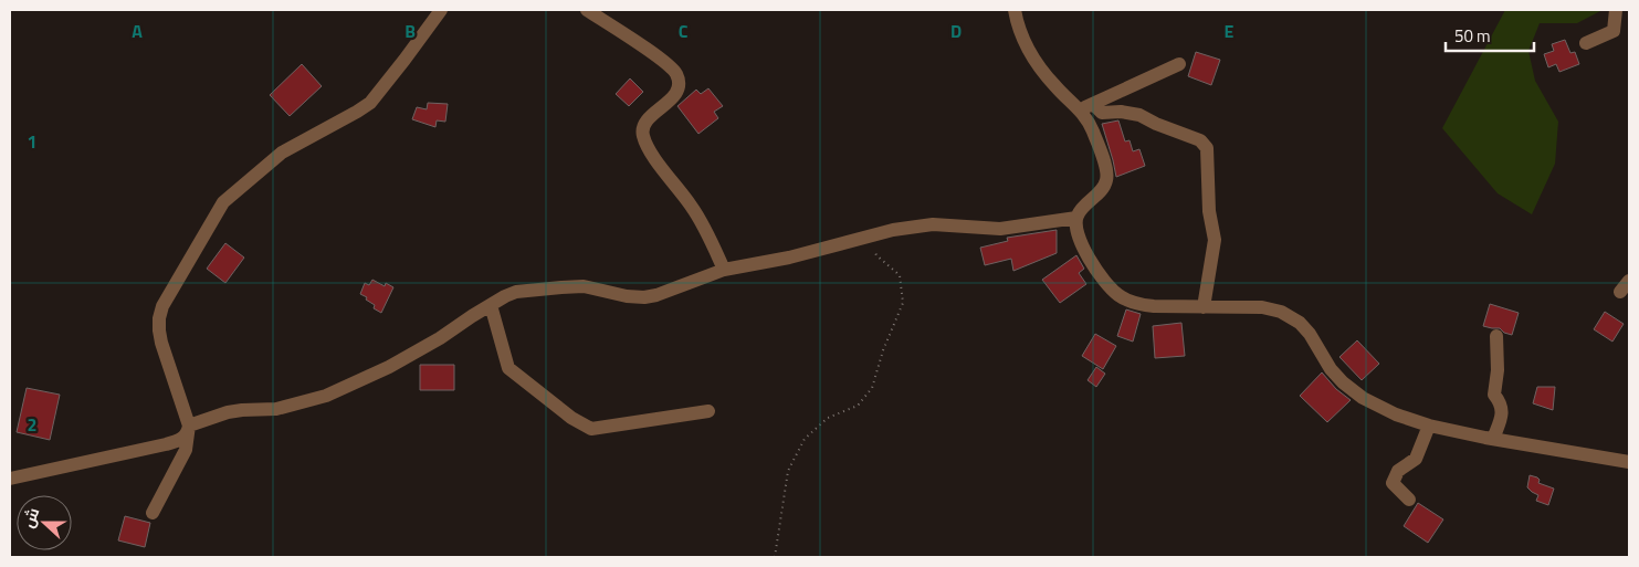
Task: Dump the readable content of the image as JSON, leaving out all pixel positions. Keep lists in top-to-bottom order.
{
  "scale_bar": "50 m",
  "north": "left",
  "grid": {
    "columns": [
      "A",
      "B",
      "C",
      "D",
      "E"
    ],
    "rows": ["1", "2"]
  }
}
